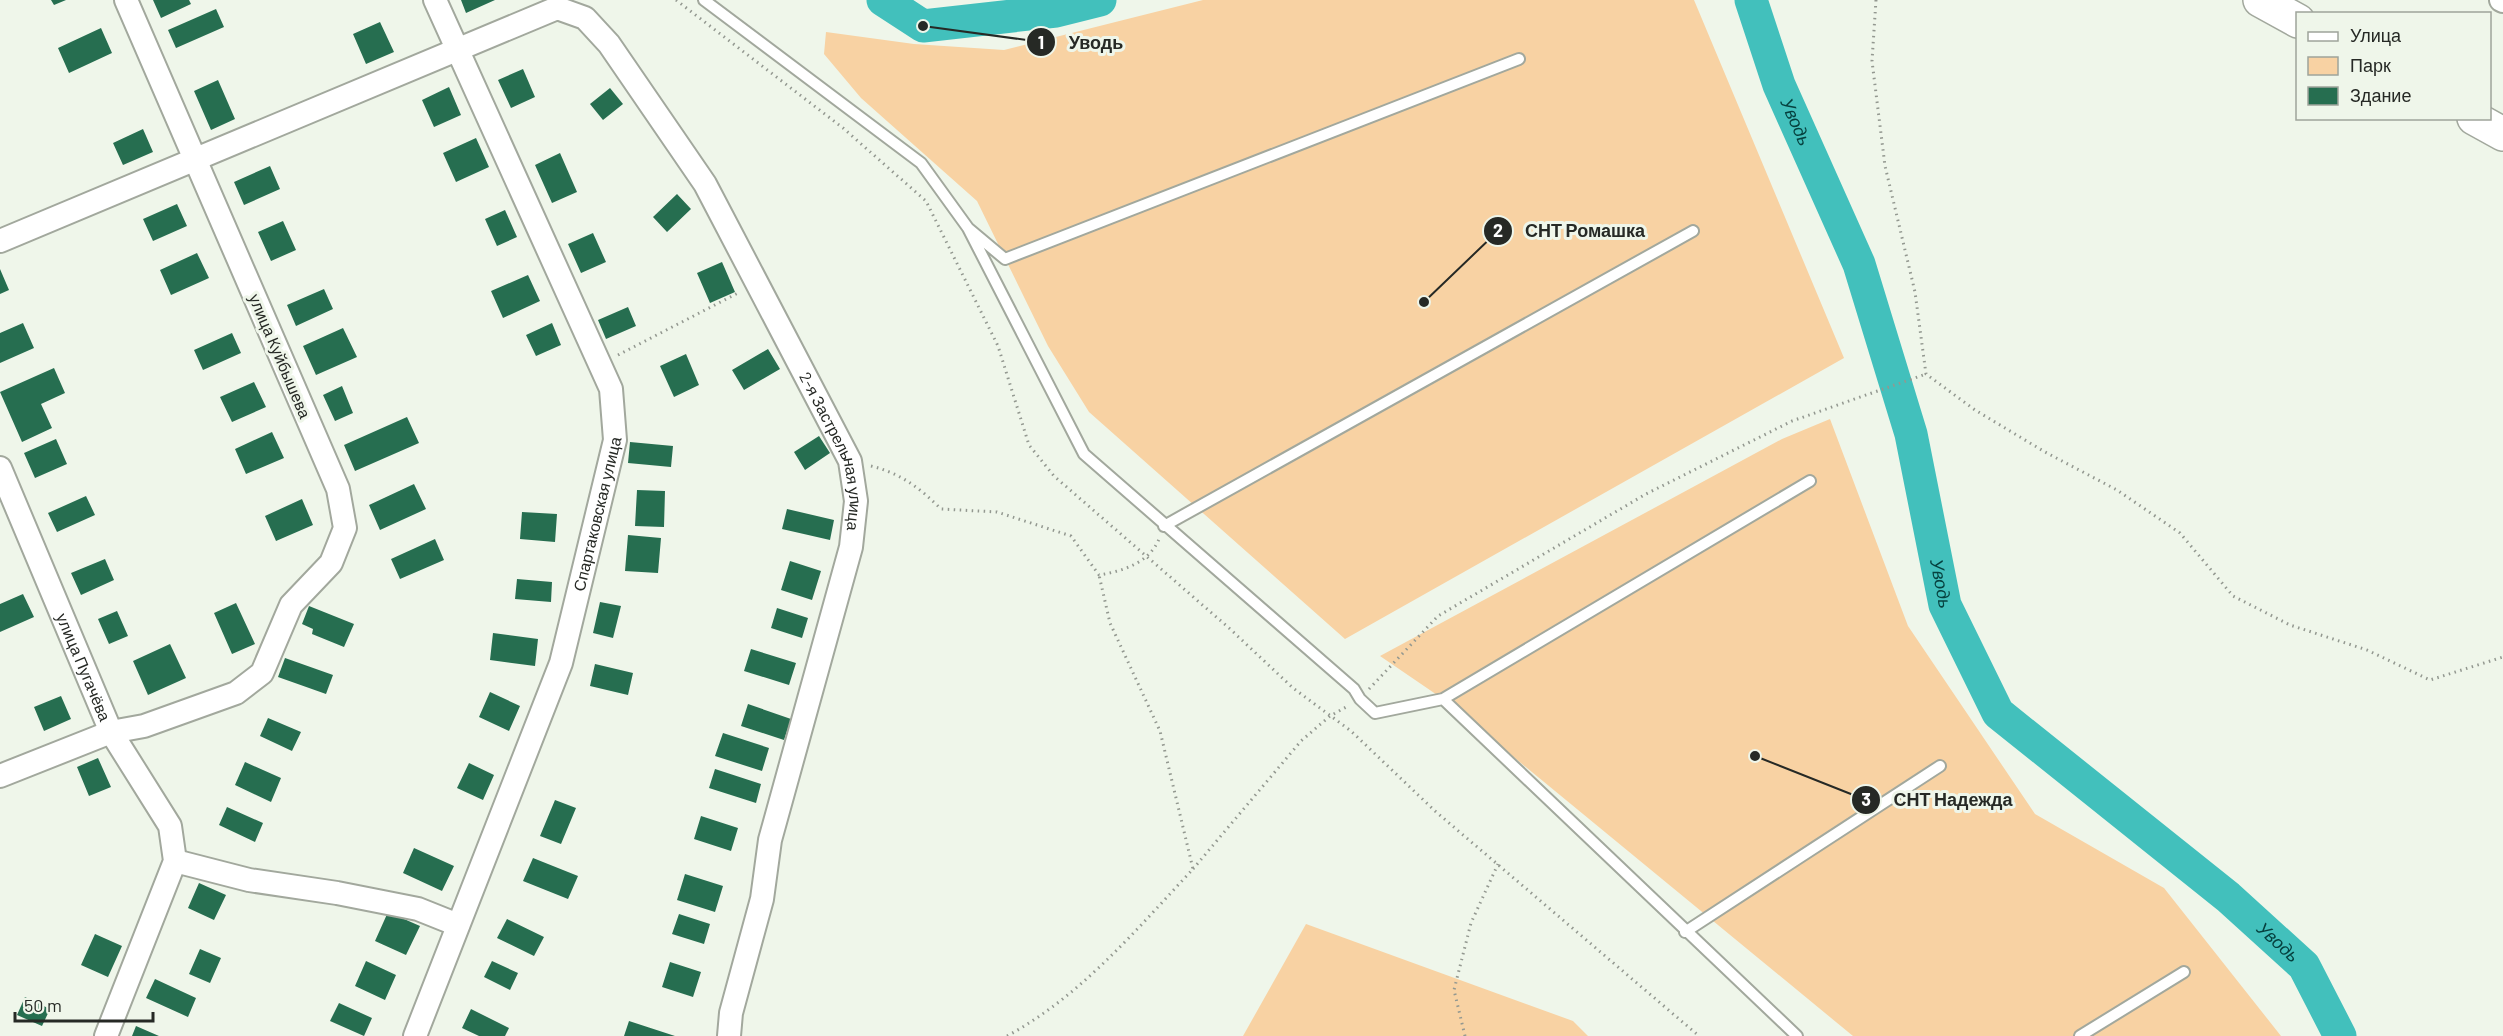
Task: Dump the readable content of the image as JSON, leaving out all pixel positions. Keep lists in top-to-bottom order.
{
  "streets": {
    "street": [
      "улица Куйбышева",
      "2-я Застрельная улица",
      "Спартаковская улица",
      "улица Пугачёва"
    ]
  },
  "crossings": [
    ["улица Куйбышева", "улица Пугачёва"],
    ["2-я Застрельная улица", "Спартаковская улица"]
  ],
  "water": ["Уводь"],
  "places": ["Уводь", "СНТ Ромашка", "СНТ Надежда"],
  "legend": ["Улица", "Парк", "Здание"],
  "scale_bar": "50 m"
}
